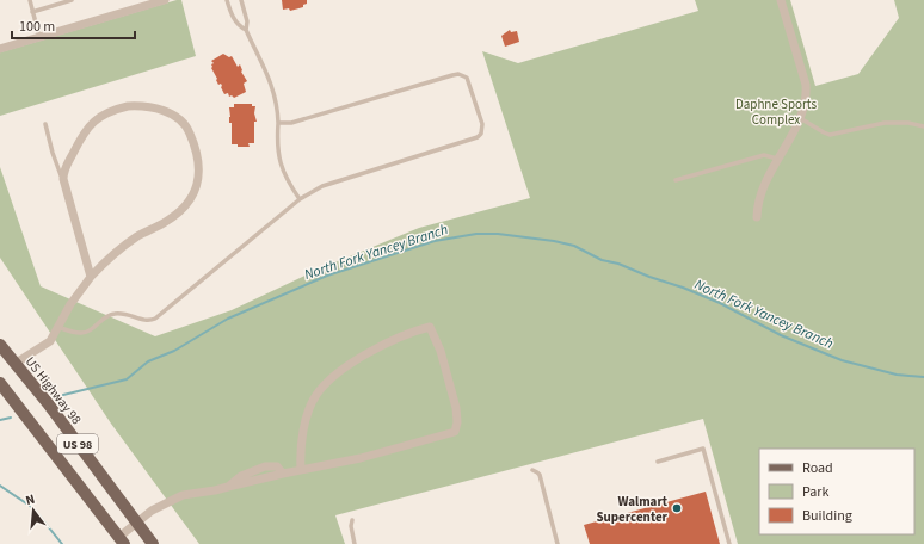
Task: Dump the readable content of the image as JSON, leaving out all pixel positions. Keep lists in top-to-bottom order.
{
  "streets": {
    "main road": ["US Highway 98", "US 98"]
  },
  "water": ["North Fork Yancey Branch"],
  "parks": ["Daphne Sports Complex"],
  "places": ["Walmart Supercenter"],
  "legend": ["Road", "Park", "Building"],
  "scale_bar": "100 m",
  "north": "top"
}
